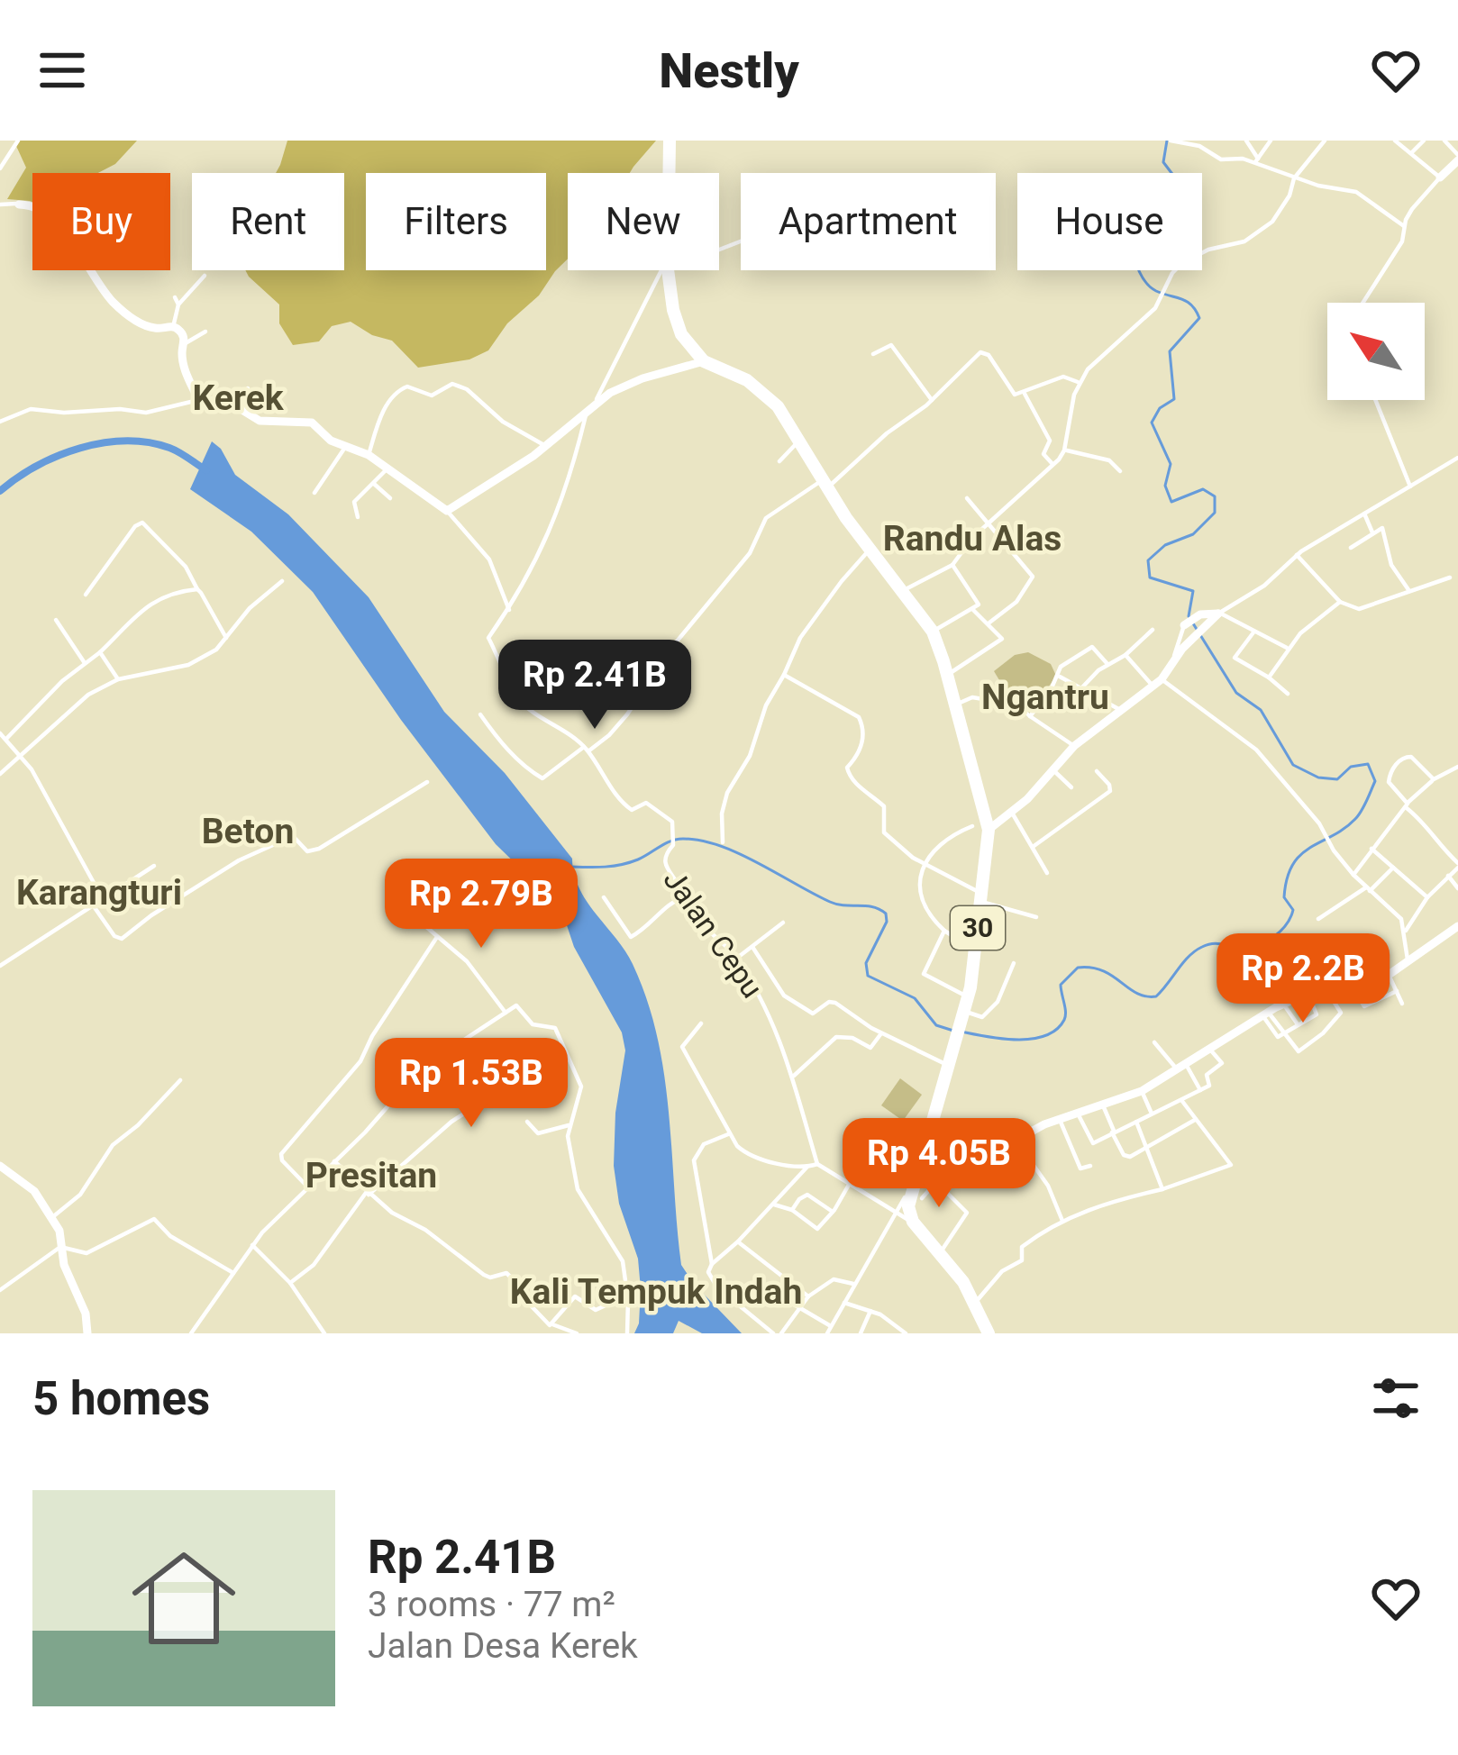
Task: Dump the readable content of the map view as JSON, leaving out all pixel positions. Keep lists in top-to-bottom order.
{
  "streets": {
    "highway": ["30"],
    "street": ["Jalan Cepu"]
  },
  "districts": [
    "Kerek",
    "Randu Alas",
    "Ngantru",
    "Beton",
    "Karangturi",
    "Presitan",
    "Kali Tempuk Indah"
  ],
  "north": "top left",
  "page": {
    "header": "Nestly",
    "chip": [
      "Buy",
      "Rent",
      "Filters",
      "New",
      "Apartment",
      "House"
    ],
    "price": [
      "Rp 2.41B",
      "Rp 2.79B",
      "Rp 2.2B",
      "Rp 1.53B",
      "Rp 4.05B"
    ],
    "heading": "5 homes",
    "list": [
      {
        "name": "Rp 2.41B",
        "note": "3 rooms · 77 m² · Jalan Desa Kerek"
      }
    ]
  }
}
